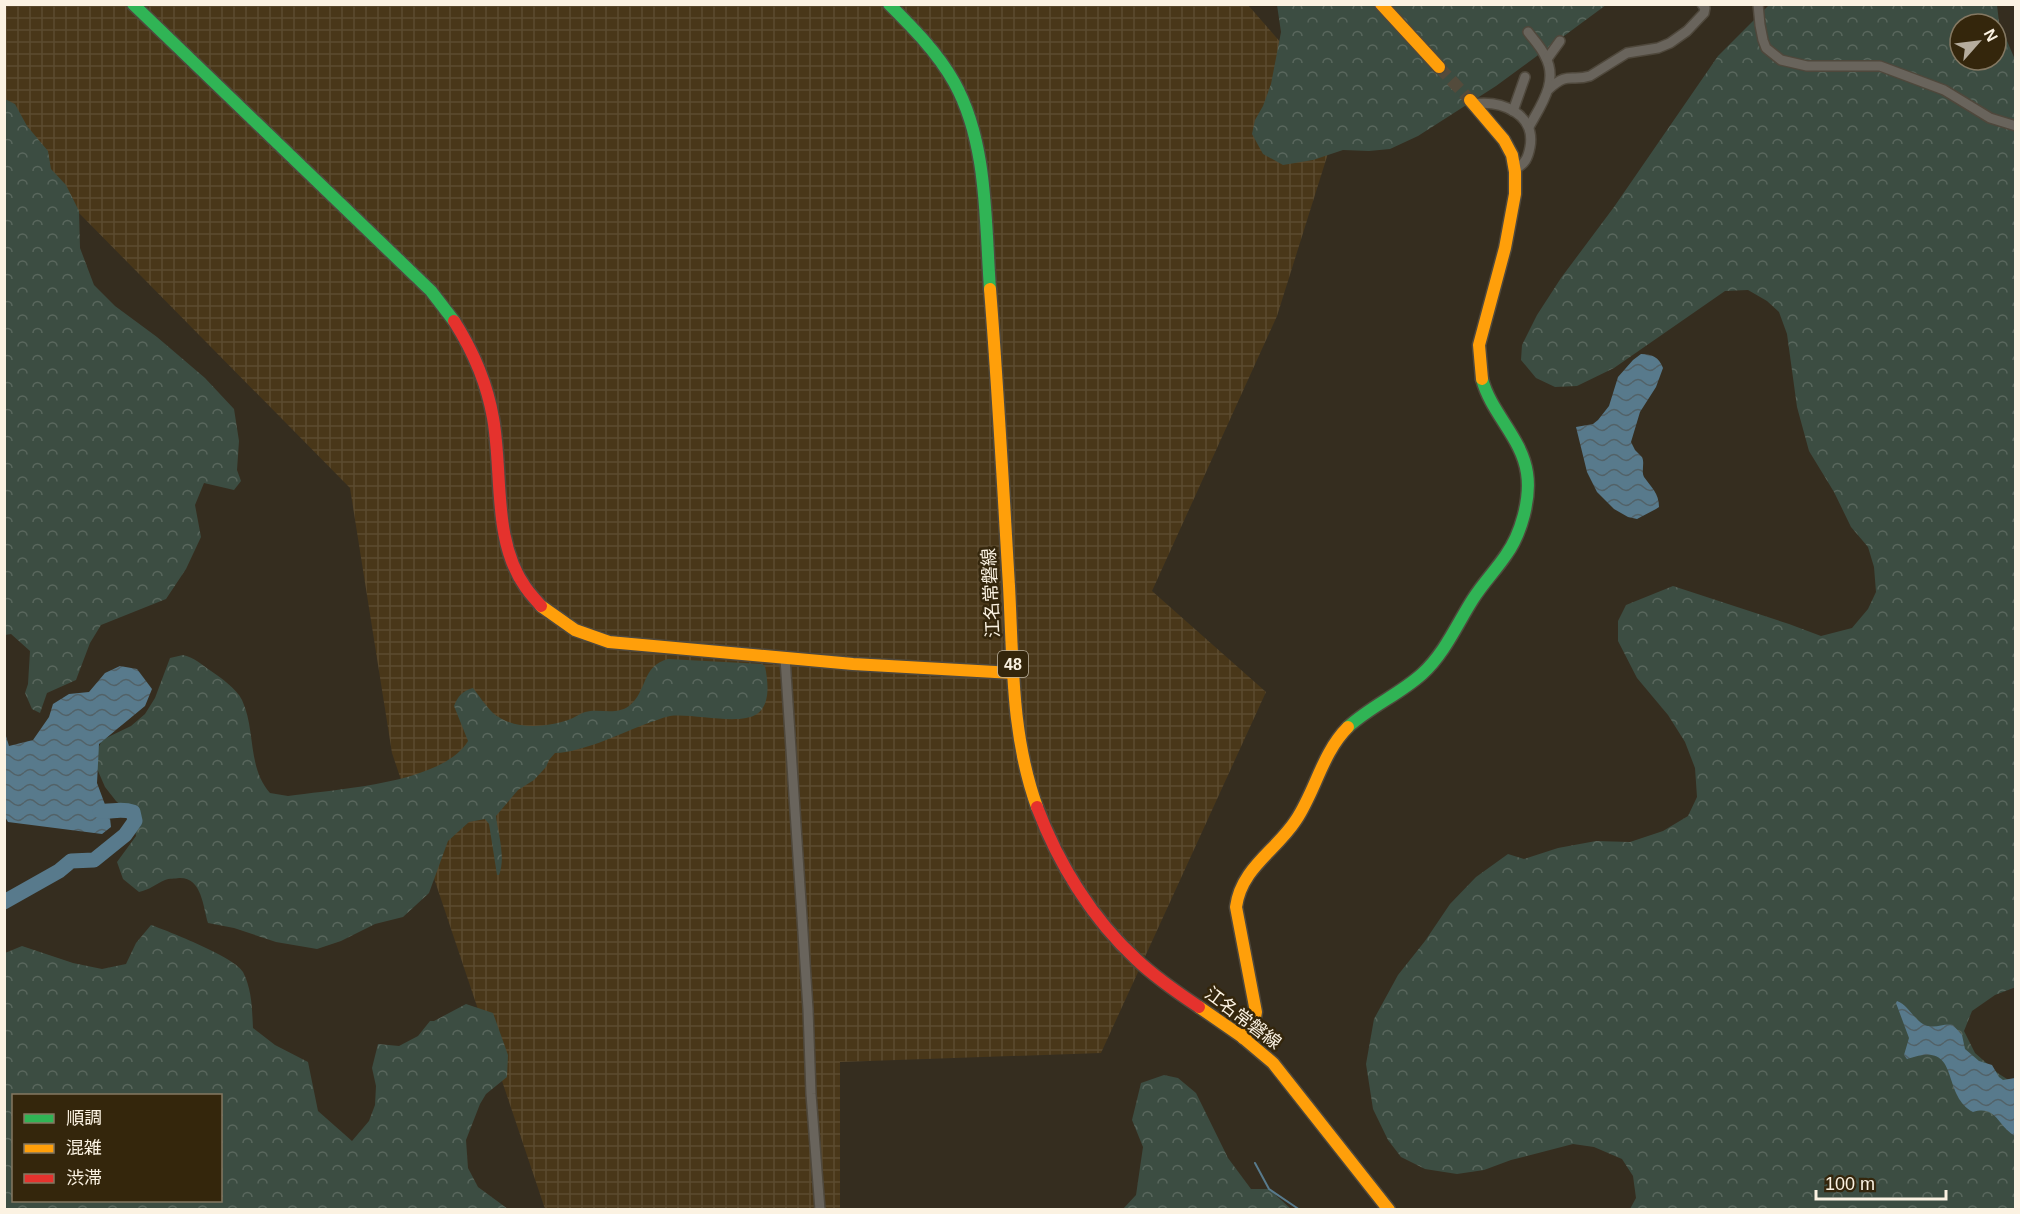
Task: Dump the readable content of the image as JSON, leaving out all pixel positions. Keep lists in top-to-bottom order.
{
  "streets": {
    "street": ["江名常磐線", "48"]
  },
  "legend": ["順調", "混雑", "渋滞"],
  "scale_bar": "100 m",
  "north": "top right"
}
